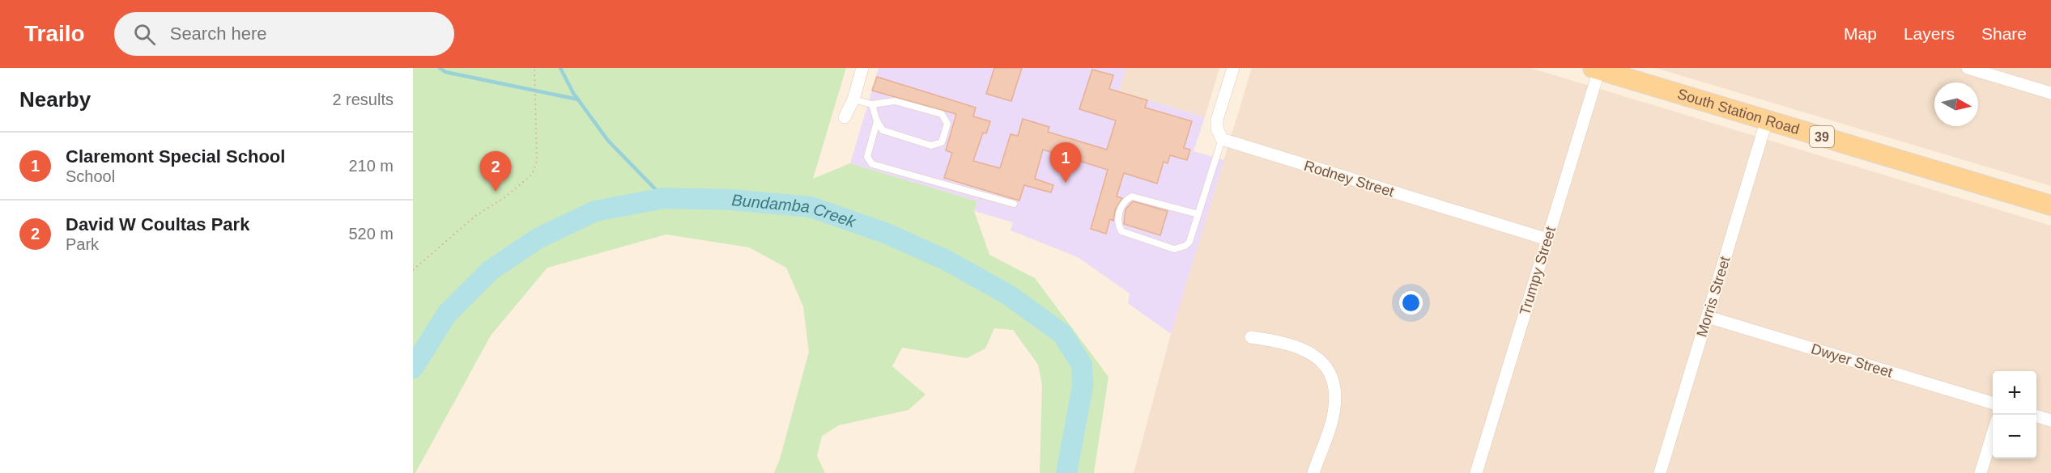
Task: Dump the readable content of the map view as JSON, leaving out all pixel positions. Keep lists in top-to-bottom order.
{
  "streets": {
    "main road": ["South Station Road", "39"],
    "street": [
      "Rodney Street",
      "Trumpy Street",
      "Morris Street",
      "Dwyer Street"
    ]
  },
  "crossings": [
    ["South Station Road", "Trumpy Street"],
    ["South Station Road", "Morris Street"],
    ["Rodney Street", "Trumpy Street"],
    ["Morris Street", "Dwyer Street"]
  ],
  "water": ["Bundamba Creek"],
  "north": "right",
  "page": {
    "header": "Trailo",
    "search": "Search here",
    "nav": ["Map", "Layers", "Share"],
    "heading": ["Nearby", "2 results"],
    "list": [
      {
        "mark": "1",
        "name": "Claremont Special School",
        "note": "School",
        "value": "210 m"
      },
      {
        "mark": "2",
        "name": "David W Coultas Park",
        "note": "Park",
        "value": "520 m"
      }
    ],
    "pins": ["1", "2"],
    "map_buttons": ["+", "−"]
  }
}
